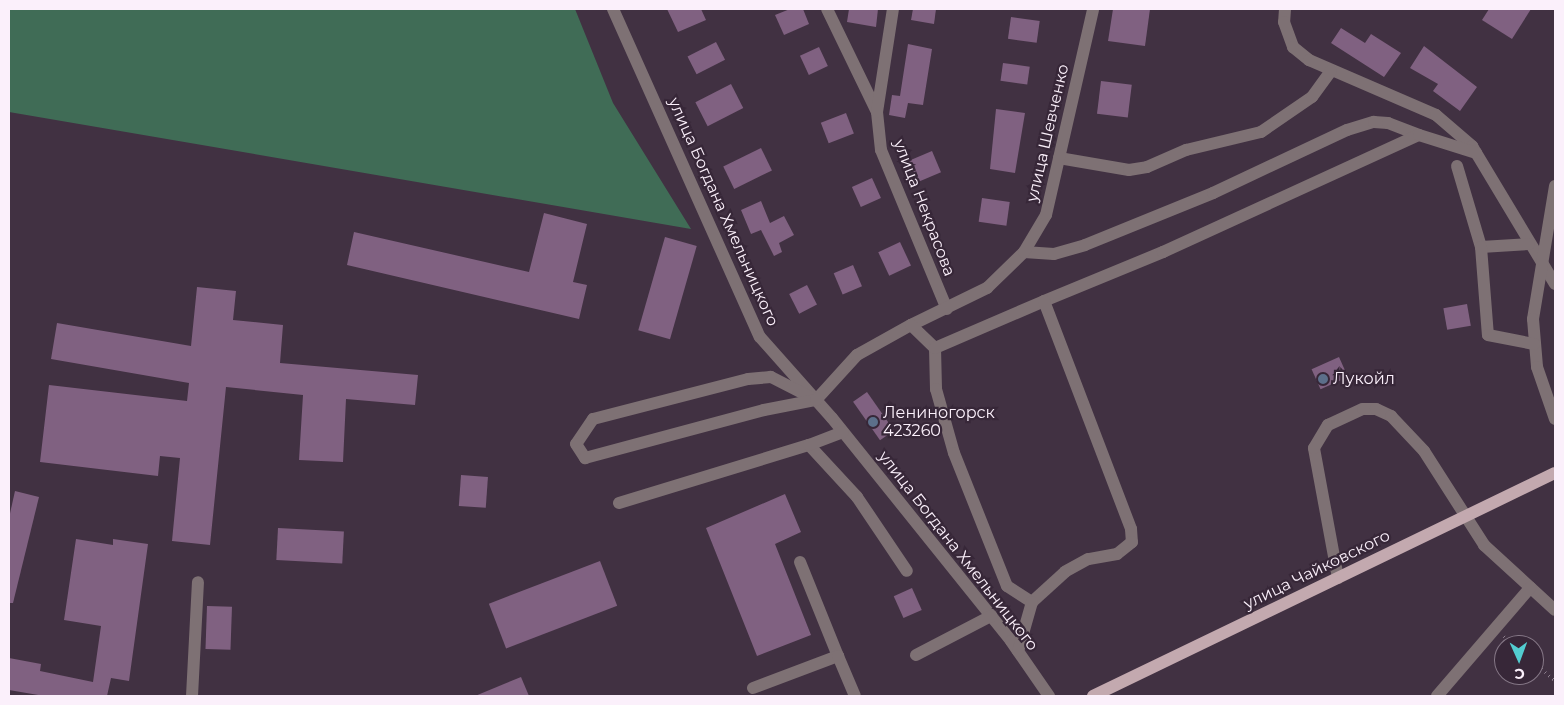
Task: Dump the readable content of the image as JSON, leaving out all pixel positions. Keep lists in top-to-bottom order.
{
  "streets": {
    "main road": ["улица Чайковского"],
    "street": ["улица Шевченко", "улица Некрасова", "улица Богдана Хмельницкого"]
  },
  "crossings": [
    ["улица Шевченко", "улица Некрасова"],
    ["улица Шевченко", "улица Богдана Хмельницкого"]
  ],
  "places": ["Лукойл", "Лениногорск 423260"],
  "north": "bottom"
}
